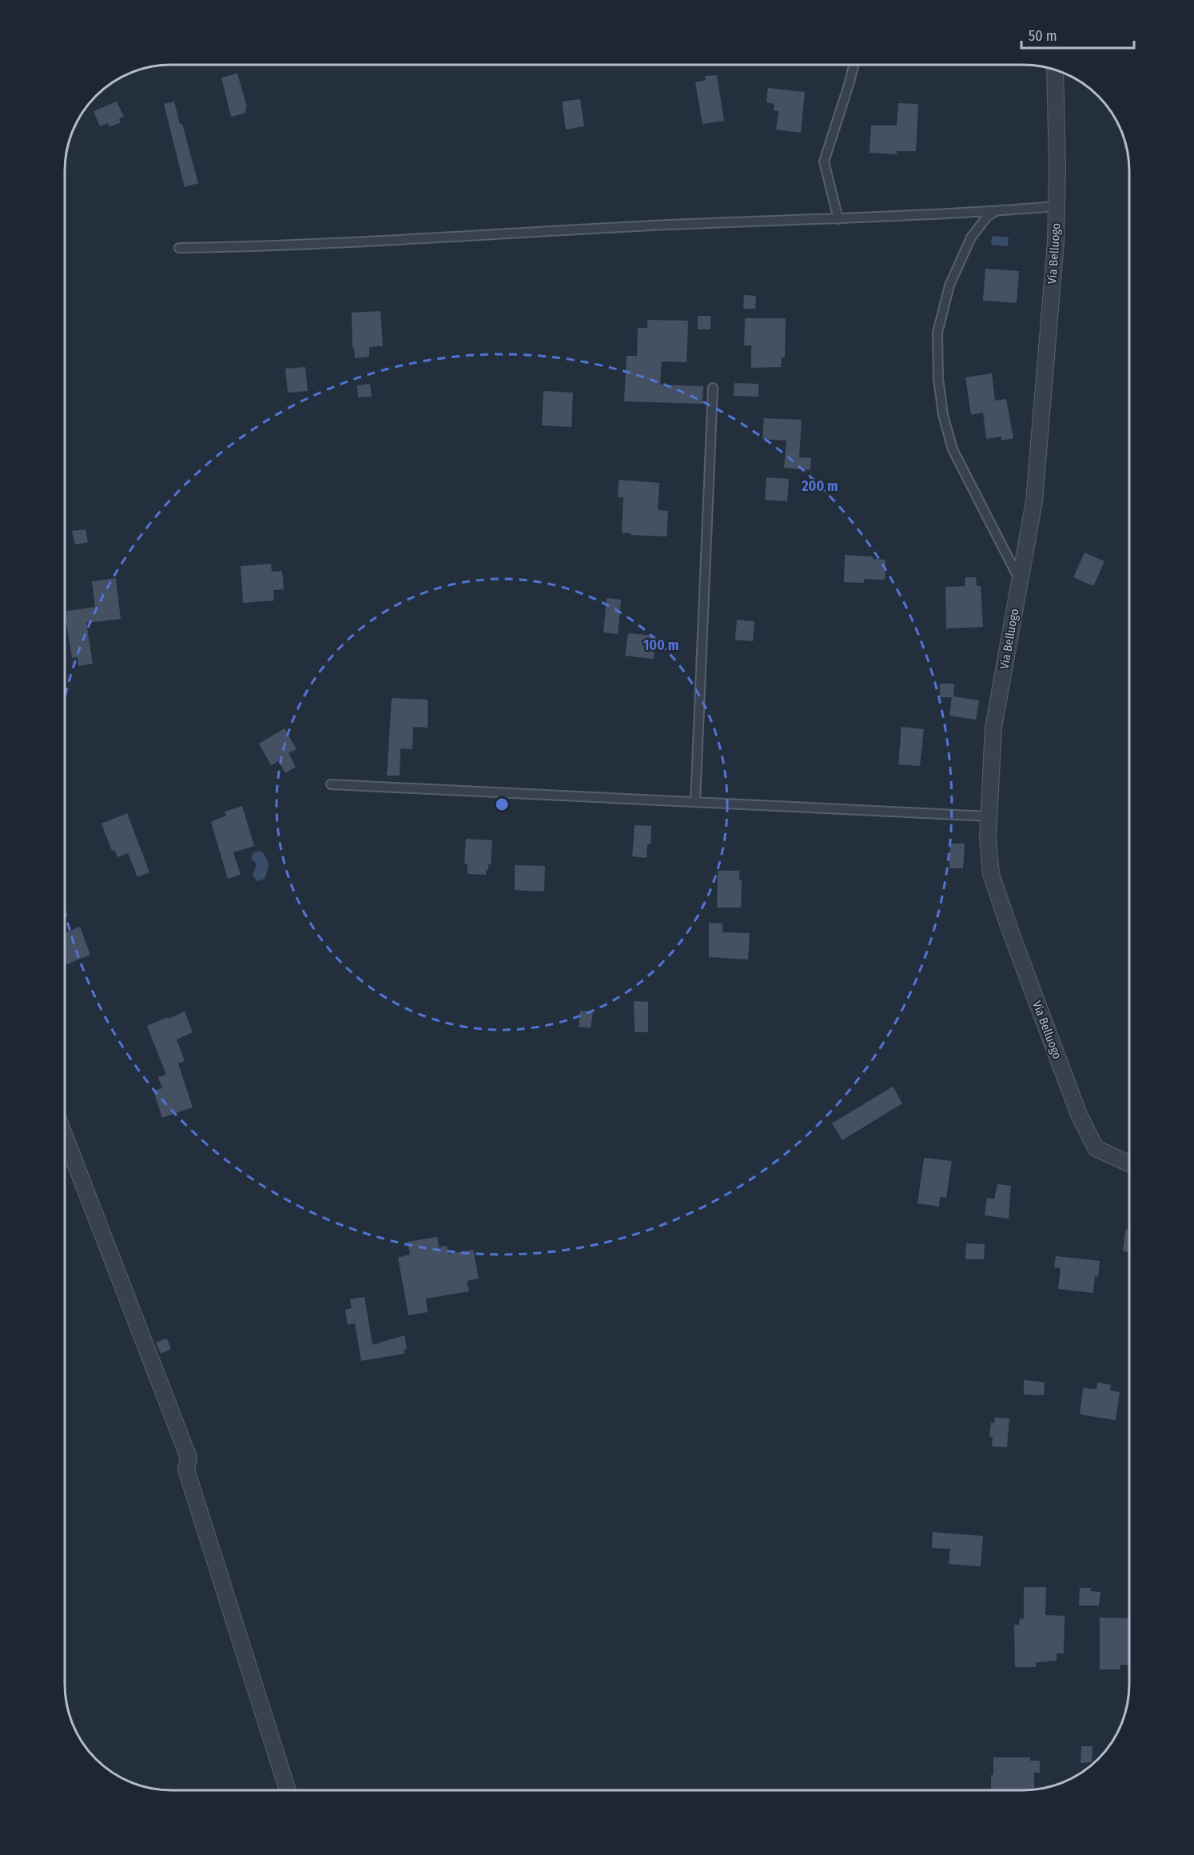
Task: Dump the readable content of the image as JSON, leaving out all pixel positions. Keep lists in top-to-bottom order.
{
  "streets": {
    "street": ["Via Belluogo"]
  },
  "scale_bar": "50 m",
  "rings": ["200 m", "100 m"]
}
